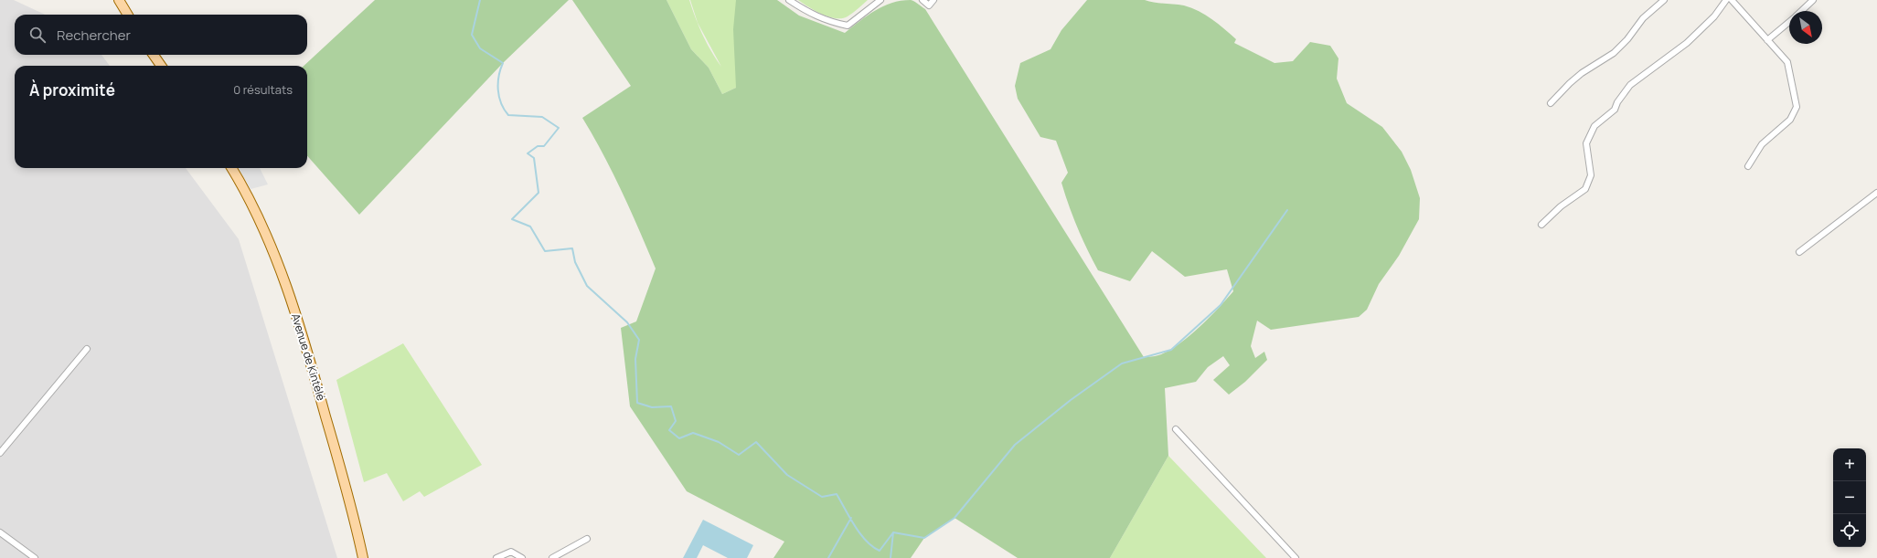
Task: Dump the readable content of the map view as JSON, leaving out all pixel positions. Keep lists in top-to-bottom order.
{
  "streets": {
    "main road": ["Avenue de Kintélé"]
  },
  "north": "bottom right",
  "page": {
    "search": "Rechercher",
    "heading": ["À proximité", "0 résultats"],
    "map_buttons": ["+", "−"]
  }
}
